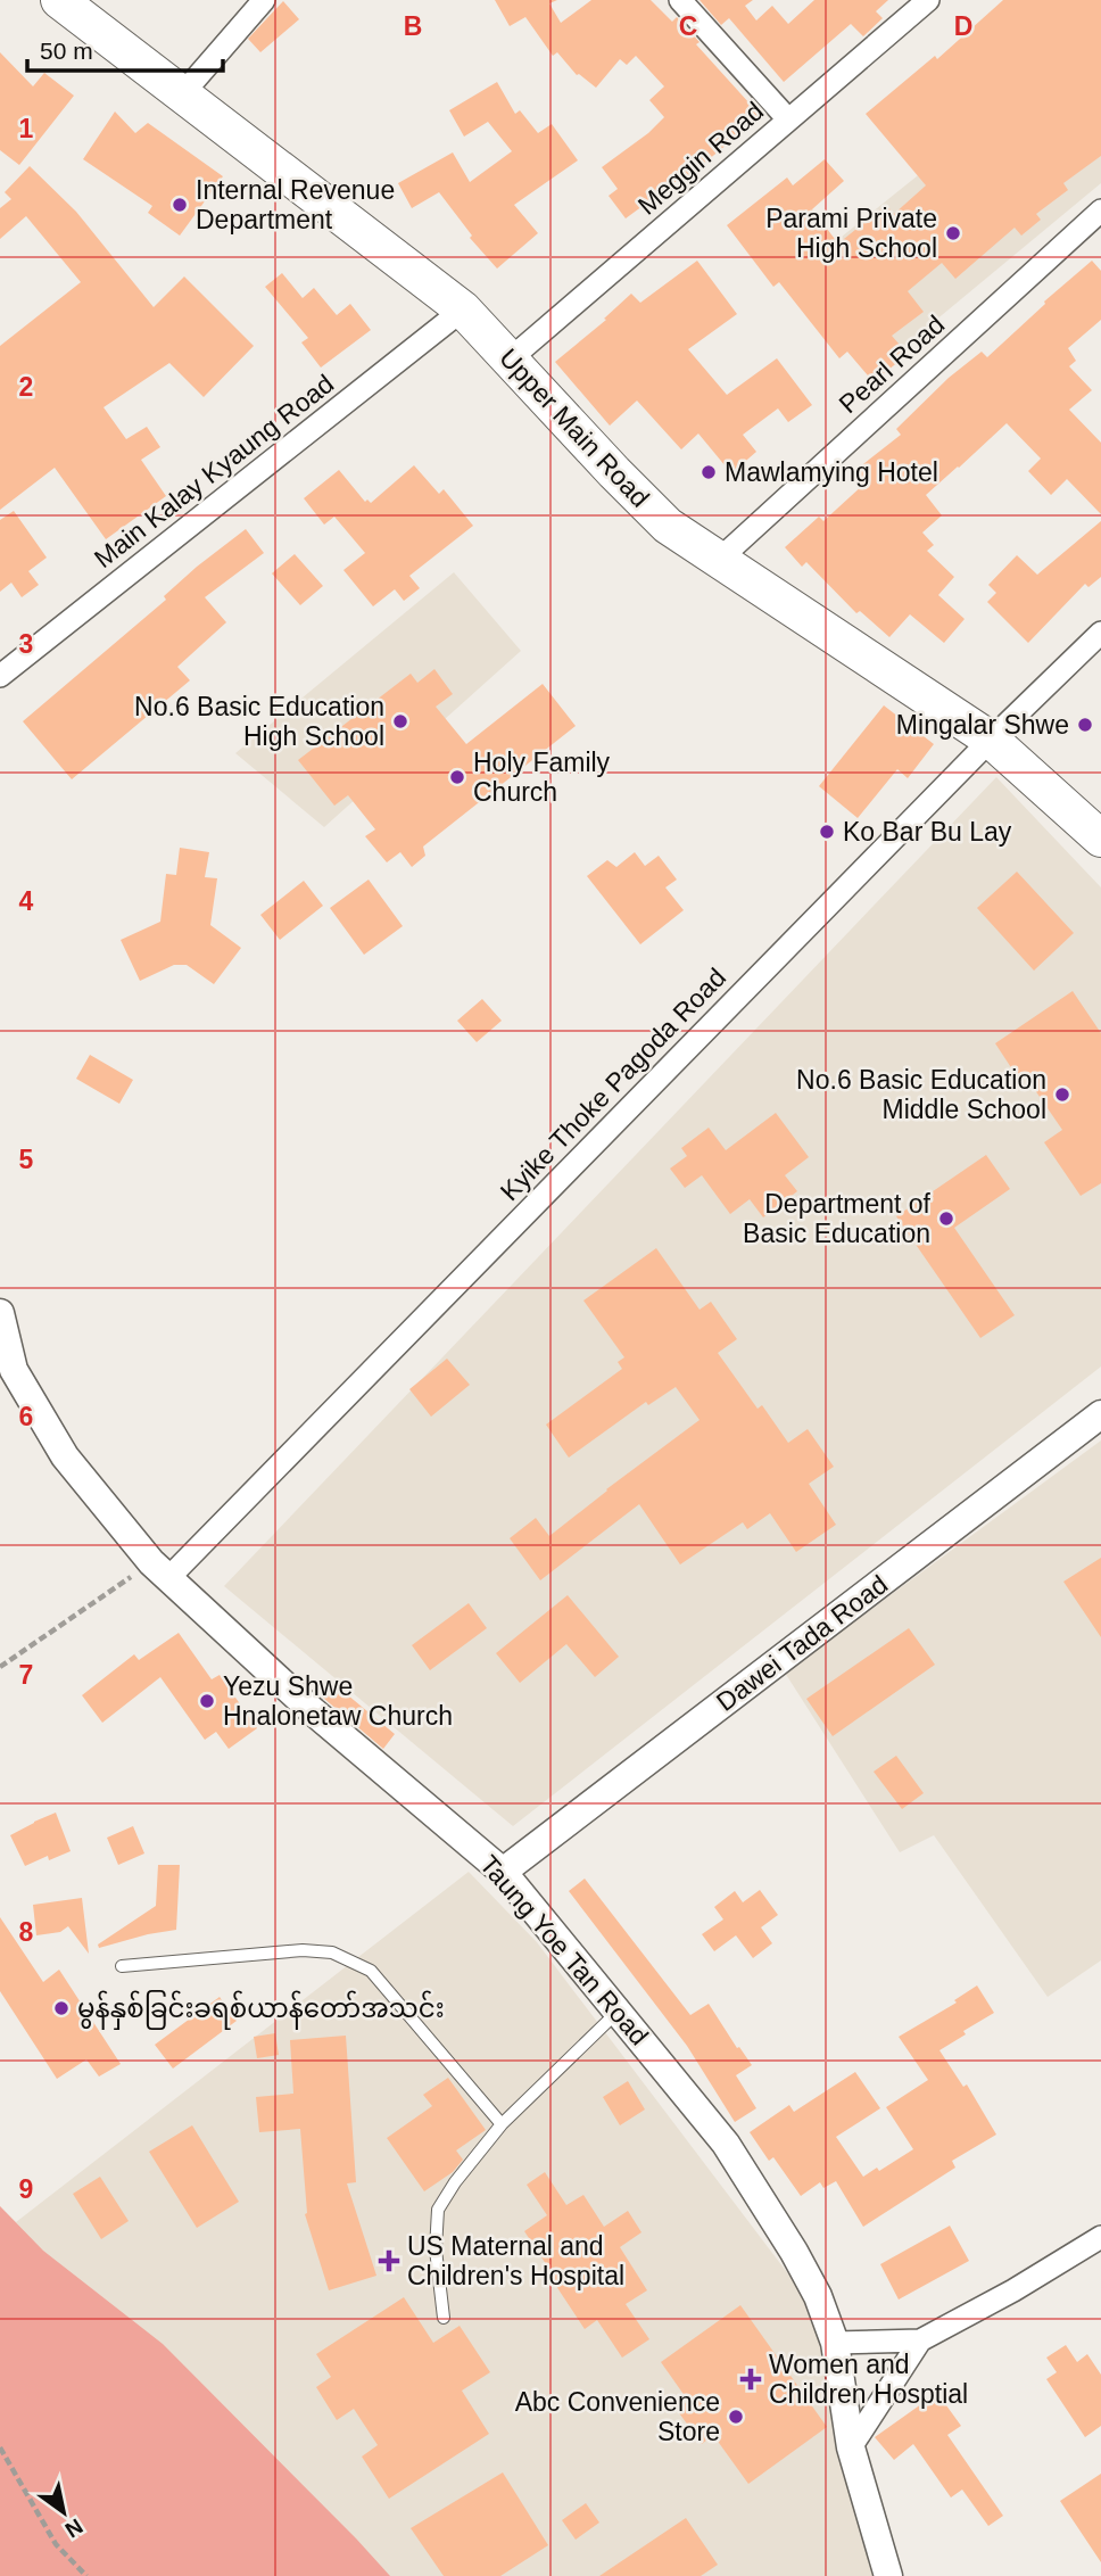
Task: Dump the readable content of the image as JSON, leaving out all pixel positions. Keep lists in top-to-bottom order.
{
  "streets": {
    "main road": ["Upper Main Road"],
    "street": [
      "Meggin Road",
      "Pearl Road",
      "Main Kalay Kyaung Road",
      "Kyike Thoke Pagoda Road",
      "Dawei Tada Road",
      "Taung Yoe Tan Road"
    ]
  },
  "crossings": [
    ["Meggin Road", "Upper Main Road"],
    ["Pearl Road", "Upper Main Road"],
    ["Upper Main Road", "Main Kalay Kyaung Road"],
    ["Upper Main Road", "Kyike Thoke Pagoda Road"],
    ["Kyike Thoke Pagoda Road", "Taung Yoe Tan Road"],
    ["Dawei Tada Road", "Taung Yoe Tan Road"]
  ],
  "places": {
    "other": [
      "Internal Revenue Department",
      "Parami Private High School",
      "Mawlamying Hotel",
      "No.6 Basic Education High School",
      "Mingalar Shwe",
      "Holy Family Church",
      "Ko Bar Bu Lay",
      "No.6 Basic Education Middle School",
      "Department of Basic Education",
      "Yezu Shwe Hnalonetaw Church",
      "မွန်နှစ်ခြင်းခရစ်ယာန်တော်အသင်း",
      "Abc Convenience Store"
    ],
    "health": ["US Maternal and Children's Hospital", "Women and Children Hosptial"]
  },
  "scale_bar": "50 m",
  "north": "bottom right",
  "grid": {
    "columns": ["B", "C", "D"],
    "rows": [
      "1",
      "2",
      "3",
      "4",
      "5",
      "6",
      "7",
      "8",
      "9"
    ]
  }
}
